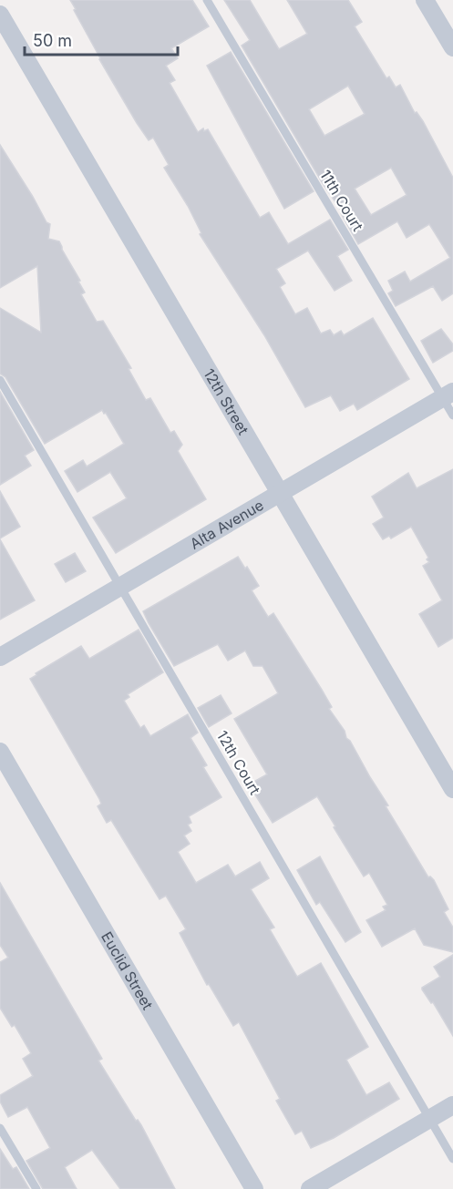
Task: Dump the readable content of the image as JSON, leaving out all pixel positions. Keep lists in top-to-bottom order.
{
  "streets": {
    "street": ["12th Street", "Alta Avenue", "Euclid Street"],
    "lane": ["11th Court", "12th Court"]
  },
  "crossings": [
    ["11th Court", "Alta Avenue"],
    ["12th Street", "Alta Avenue"],
    ["Alta Avenue", "12th Court"]
  ],
  "scale_bar": "50 m"
}
